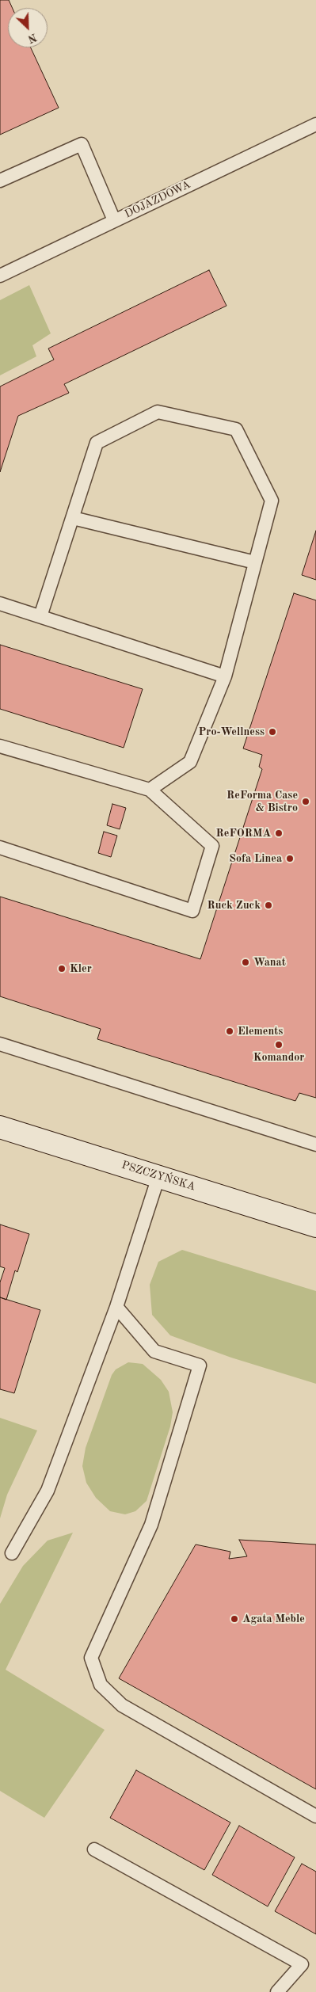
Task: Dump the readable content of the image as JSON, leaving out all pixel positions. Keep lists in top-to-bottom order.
{
  "streets": {
    "main road": ["PSZCZYŃSKA"],
    "lane": ["DOJAZDOWA"]
  },
  "places": [
    "Pro-Wellness",
    "ReForma Case & Bistro",
    "ReFORMA",
    "Sofa Linea",
    "Ruck Zuck",
    "Wanat",
    "Kler",
    "Elements",
    "Komandor",
    "Agata Meble"
  ],
  "north": "bottom right"
}
